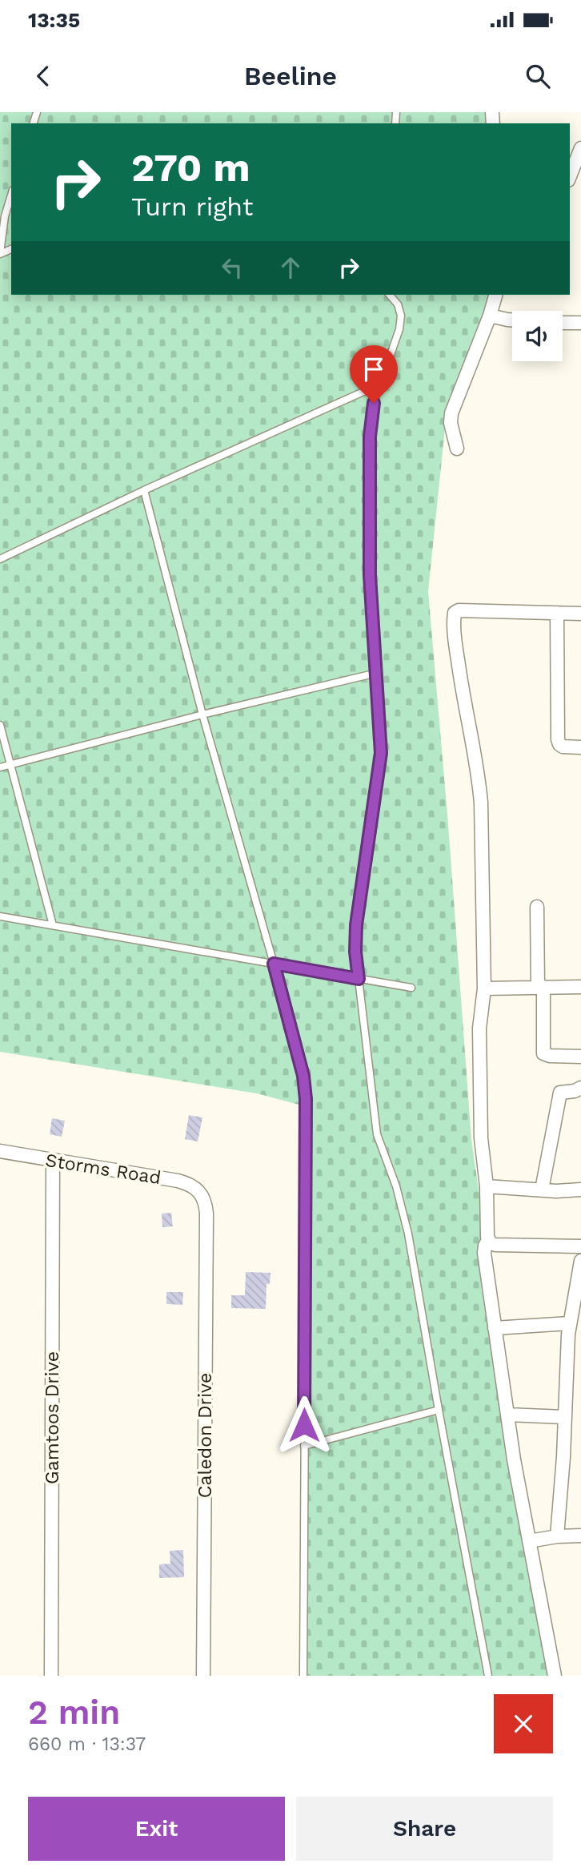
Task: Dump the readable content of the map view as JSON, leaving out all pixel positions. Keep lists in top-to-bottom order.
{
  "streets": {
    "street": ["Storms Road", "Gamtoos Drive", "Caledon Drive"]
  },
  "crossings": [
    ["Storms Road", "Gamtoos Drive"],
    ["Storms Road", "Caledon Drive"]
  ],
  "page": {
    "status": "13:35",
    "header": "Beeline",
    "turn": ["270 m", "Turn right"],
    "heading": ["2 min", "660 m · 13:37"],
    "buttons": ["Exit", "Share"]
  }
}
